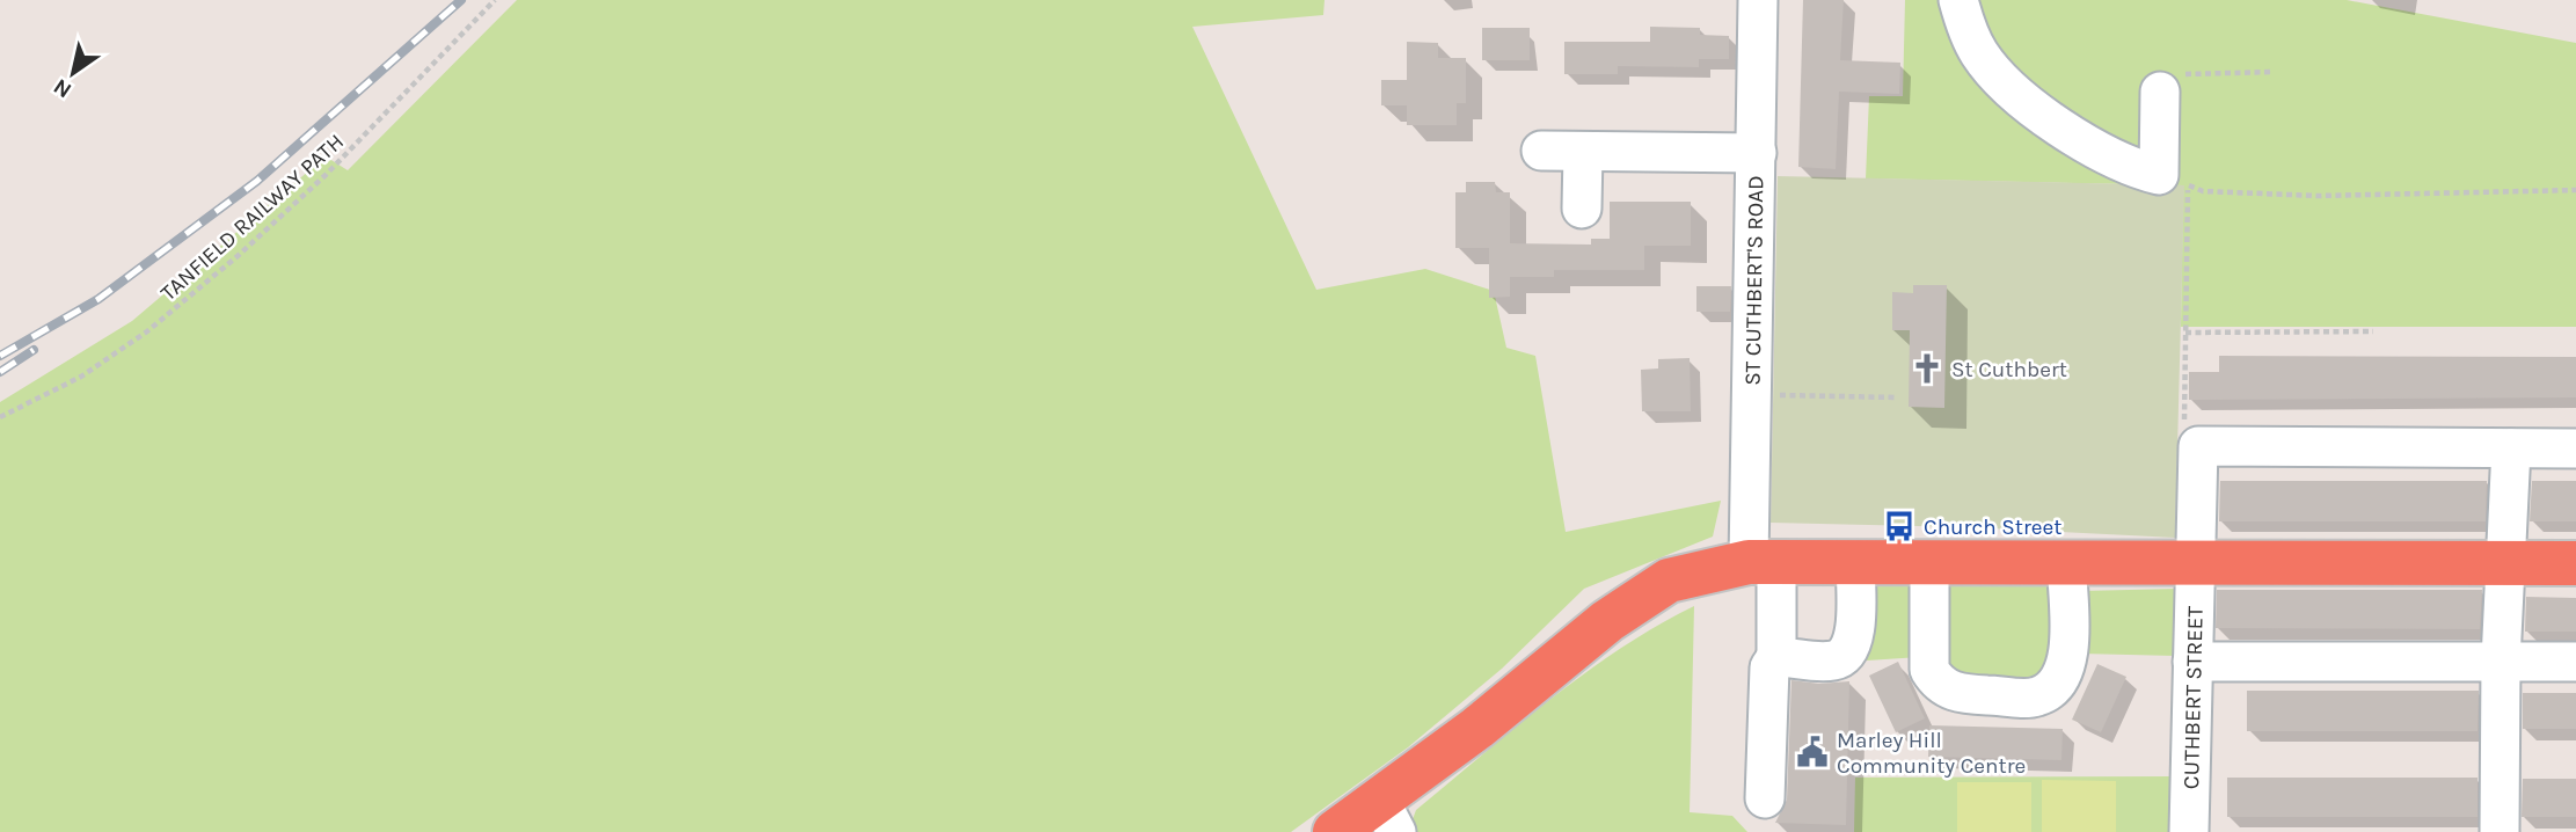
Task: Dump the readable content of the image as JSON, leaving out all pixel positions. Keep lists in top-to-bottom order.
{
  "streets": {
    "street": ["ST CUTHBERT'S ROAD", "CUTHBERT STREET"],
    "path": ["TANFIELD RAILWAY PATH"]
  },
  "places": {
    "church": ["St Cuthbert"],
    "bus stop": ["Church Street"],
    "public building": ["Marley Hill Community Centre"]
  },
  "north": "bottom left"
}
